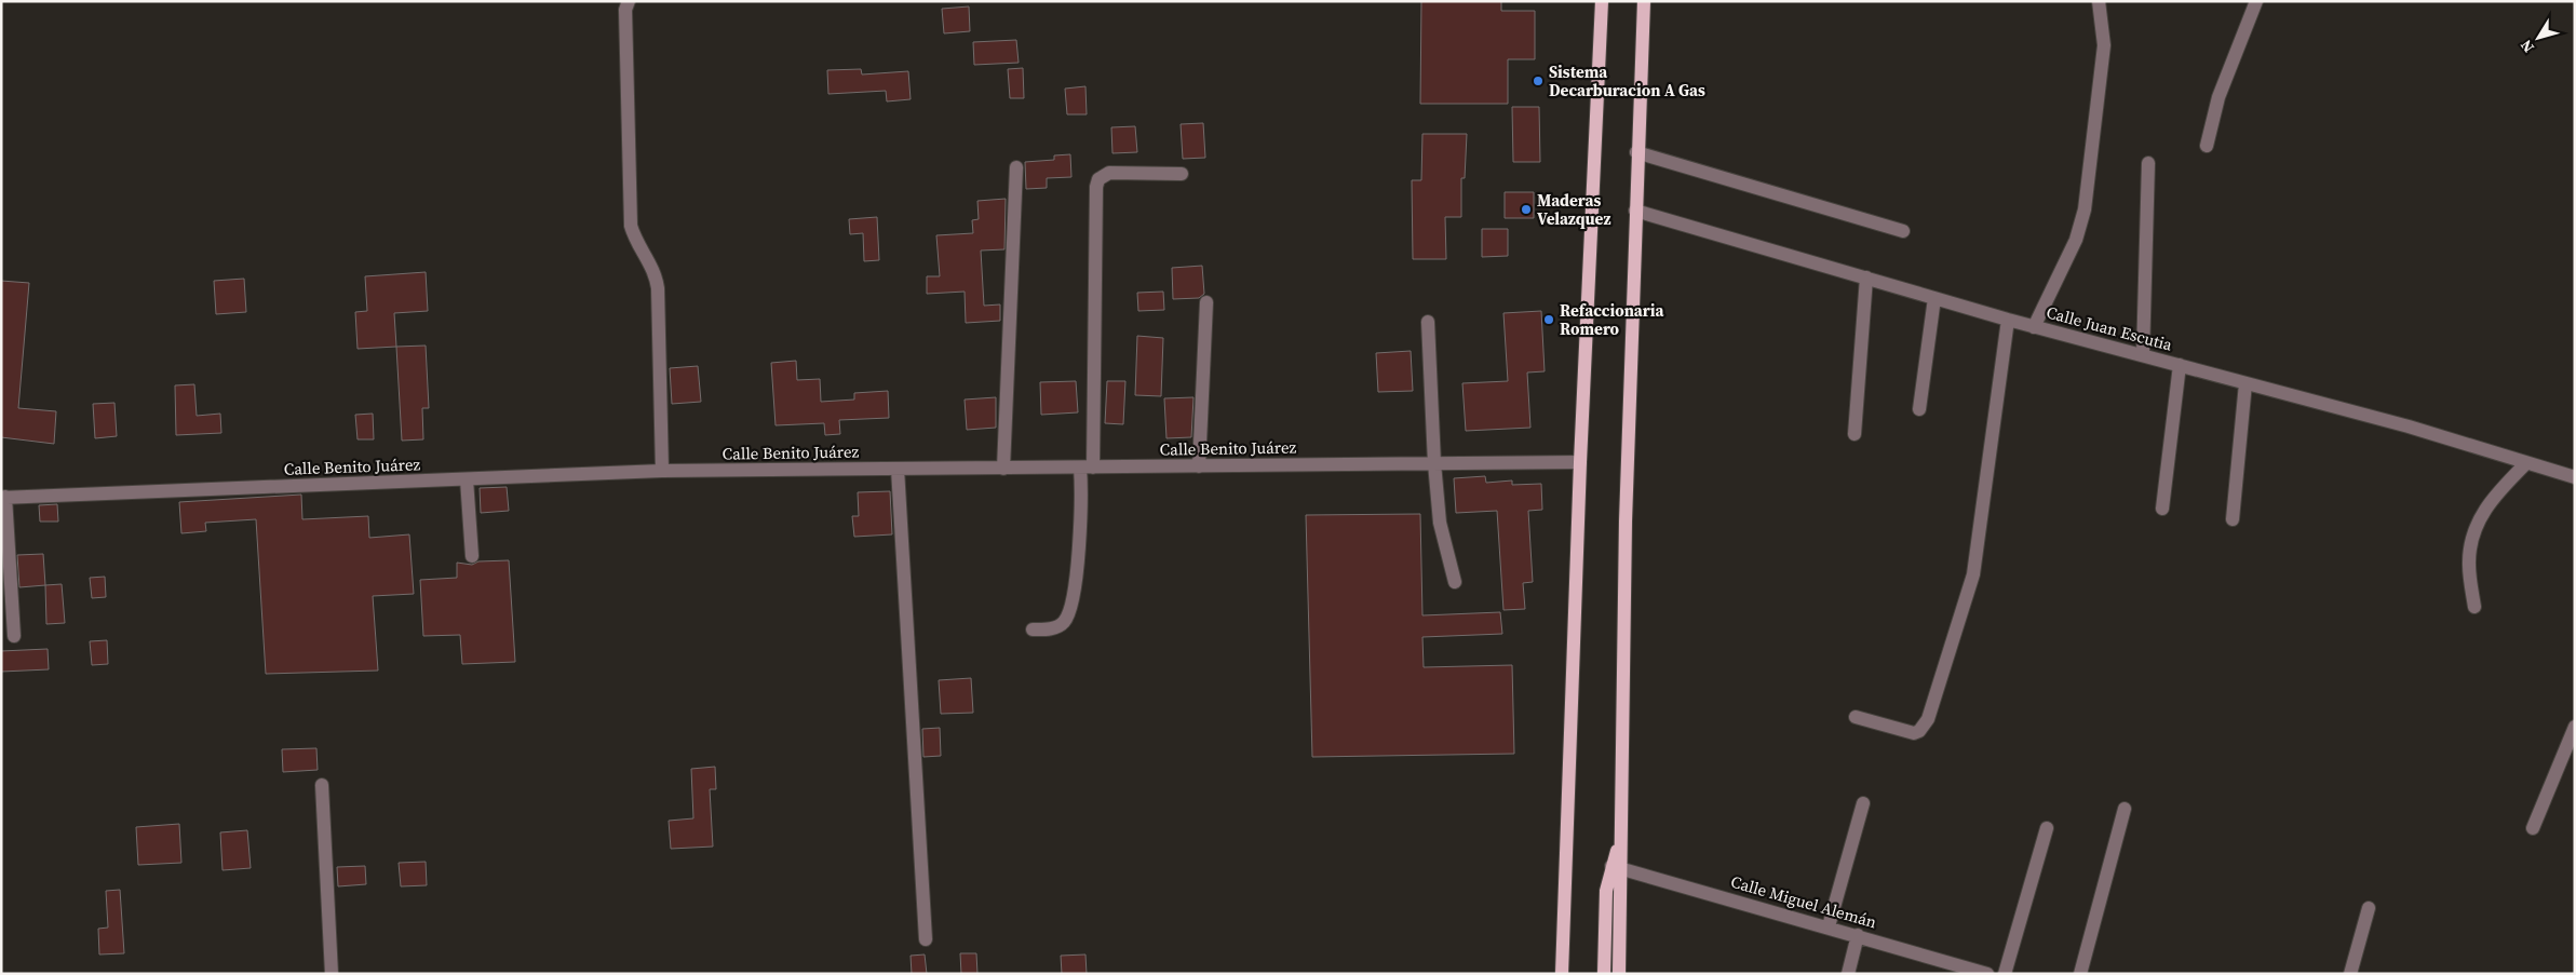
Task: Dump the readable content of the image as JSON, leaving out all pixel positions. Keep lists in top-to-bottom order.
{
  "streets": {
    "street": ["Calle Juan Escutia", "Calle Benito Juárez", "Calle Miguel Alemán"]
  },
  "places": ["Sistema Decarburacion A Gas", "Maderas Velazquez", "Refaccionaria Romero"],
  "north": "bottom left"
}
